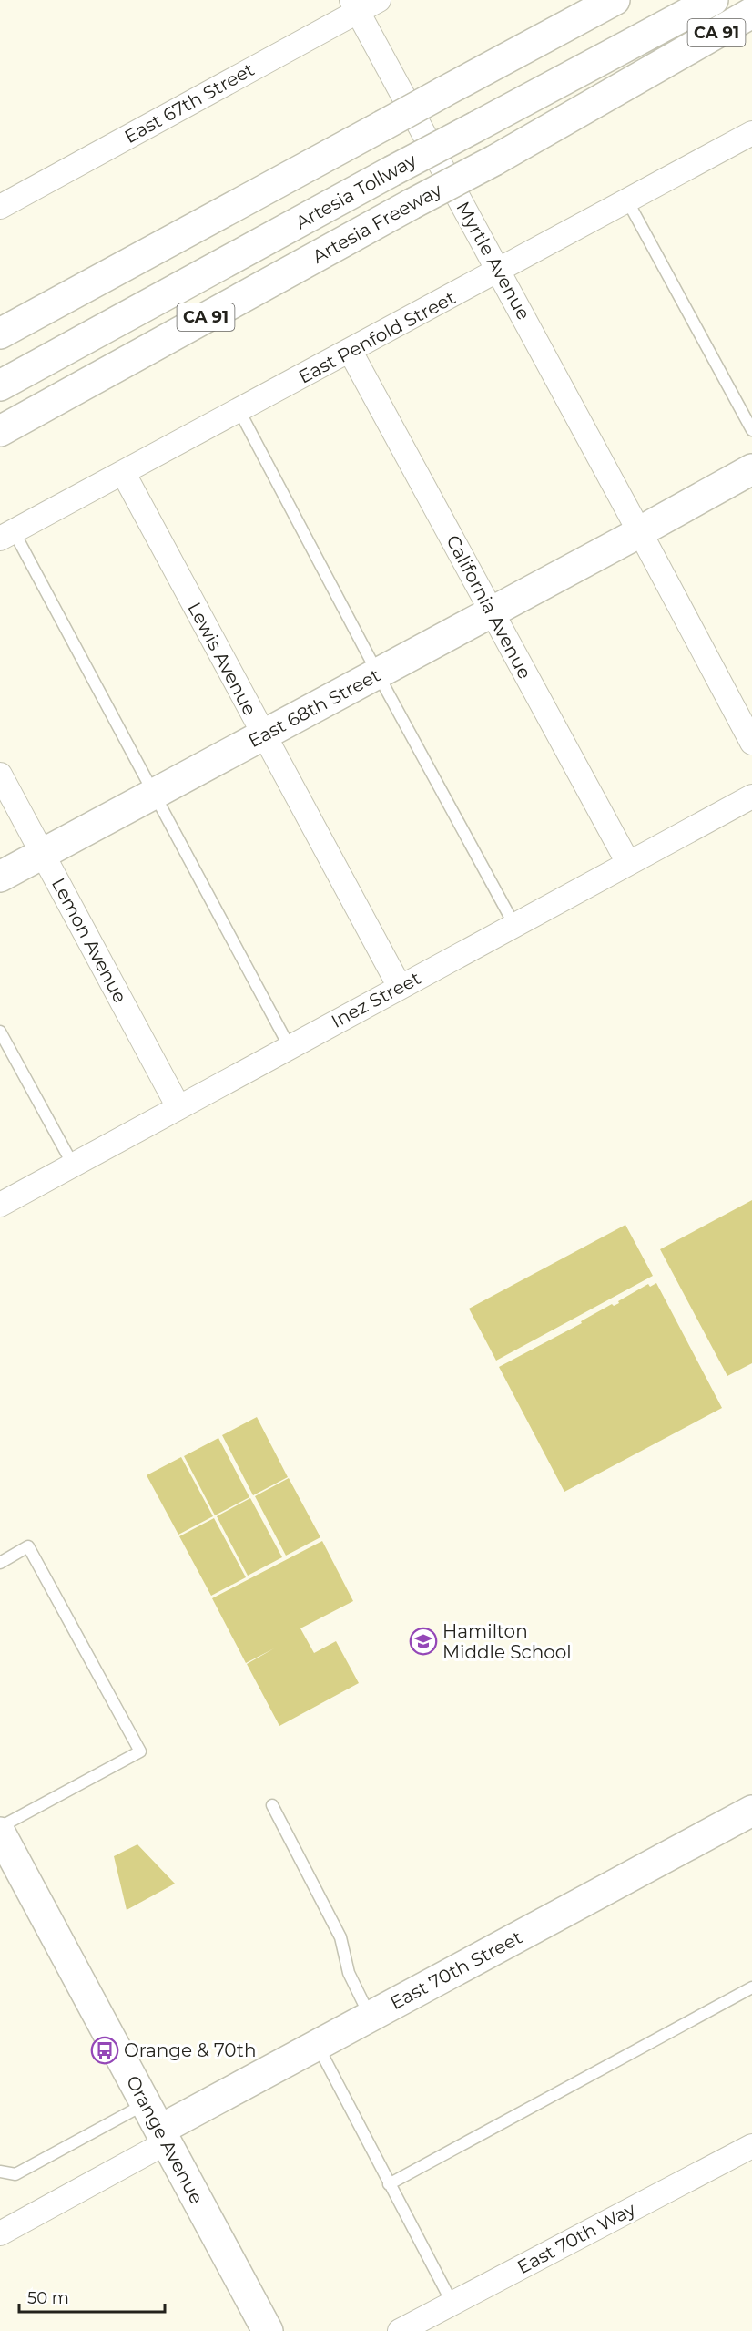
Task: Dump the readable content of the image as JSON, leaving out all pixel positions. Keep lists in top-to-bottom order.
{
  "streets": {
    "main road": [
      "CA 91",
      "Artesia Tollway",
      "Artesia Freeway",
      "East 68th Street",
      "East 70th Street",
      "Orange Avenue"
    ],
    "street": [
      "East 67th Street",
      "Myrtle Avenue",
      "East Penfold Street",
      "California Avenue",
      "Lewis Avenue",
      "Lemon Avenue",
      "Inez Street",
      "East 70th Way"
    ]
  },
  "crossings": [
    ["East 67th Street", "Myrtle Avenue"],
    ["Myrtle Avenue", "East Penfold Street"],
    ["Myrtle Avenue", "East 68th Street"],
    ["East Penfold Street", "California Avenue"],
    ["East Penfold Street", "Lewis Avenue"],
    ["California Avenue", "East 68th Street"],
    ["California Avenue", "Inez Street"],
    ["Lewis Avenue", "East 68th Street"],
    ["Lewis Avenue", "Inez Street"],
    ["East 68th Street", "Lemon Avenue"],
    ["Lemon Avenue", "Inez Street"],
    ["East 70th Street", "Orange Avenue"]
  ],
  "places": {
    "school or university": ["Hamilton Middle School"],
    "bus stop": ["Orange & 70th"]
  },
  "scale_bar": "50 m"
}
